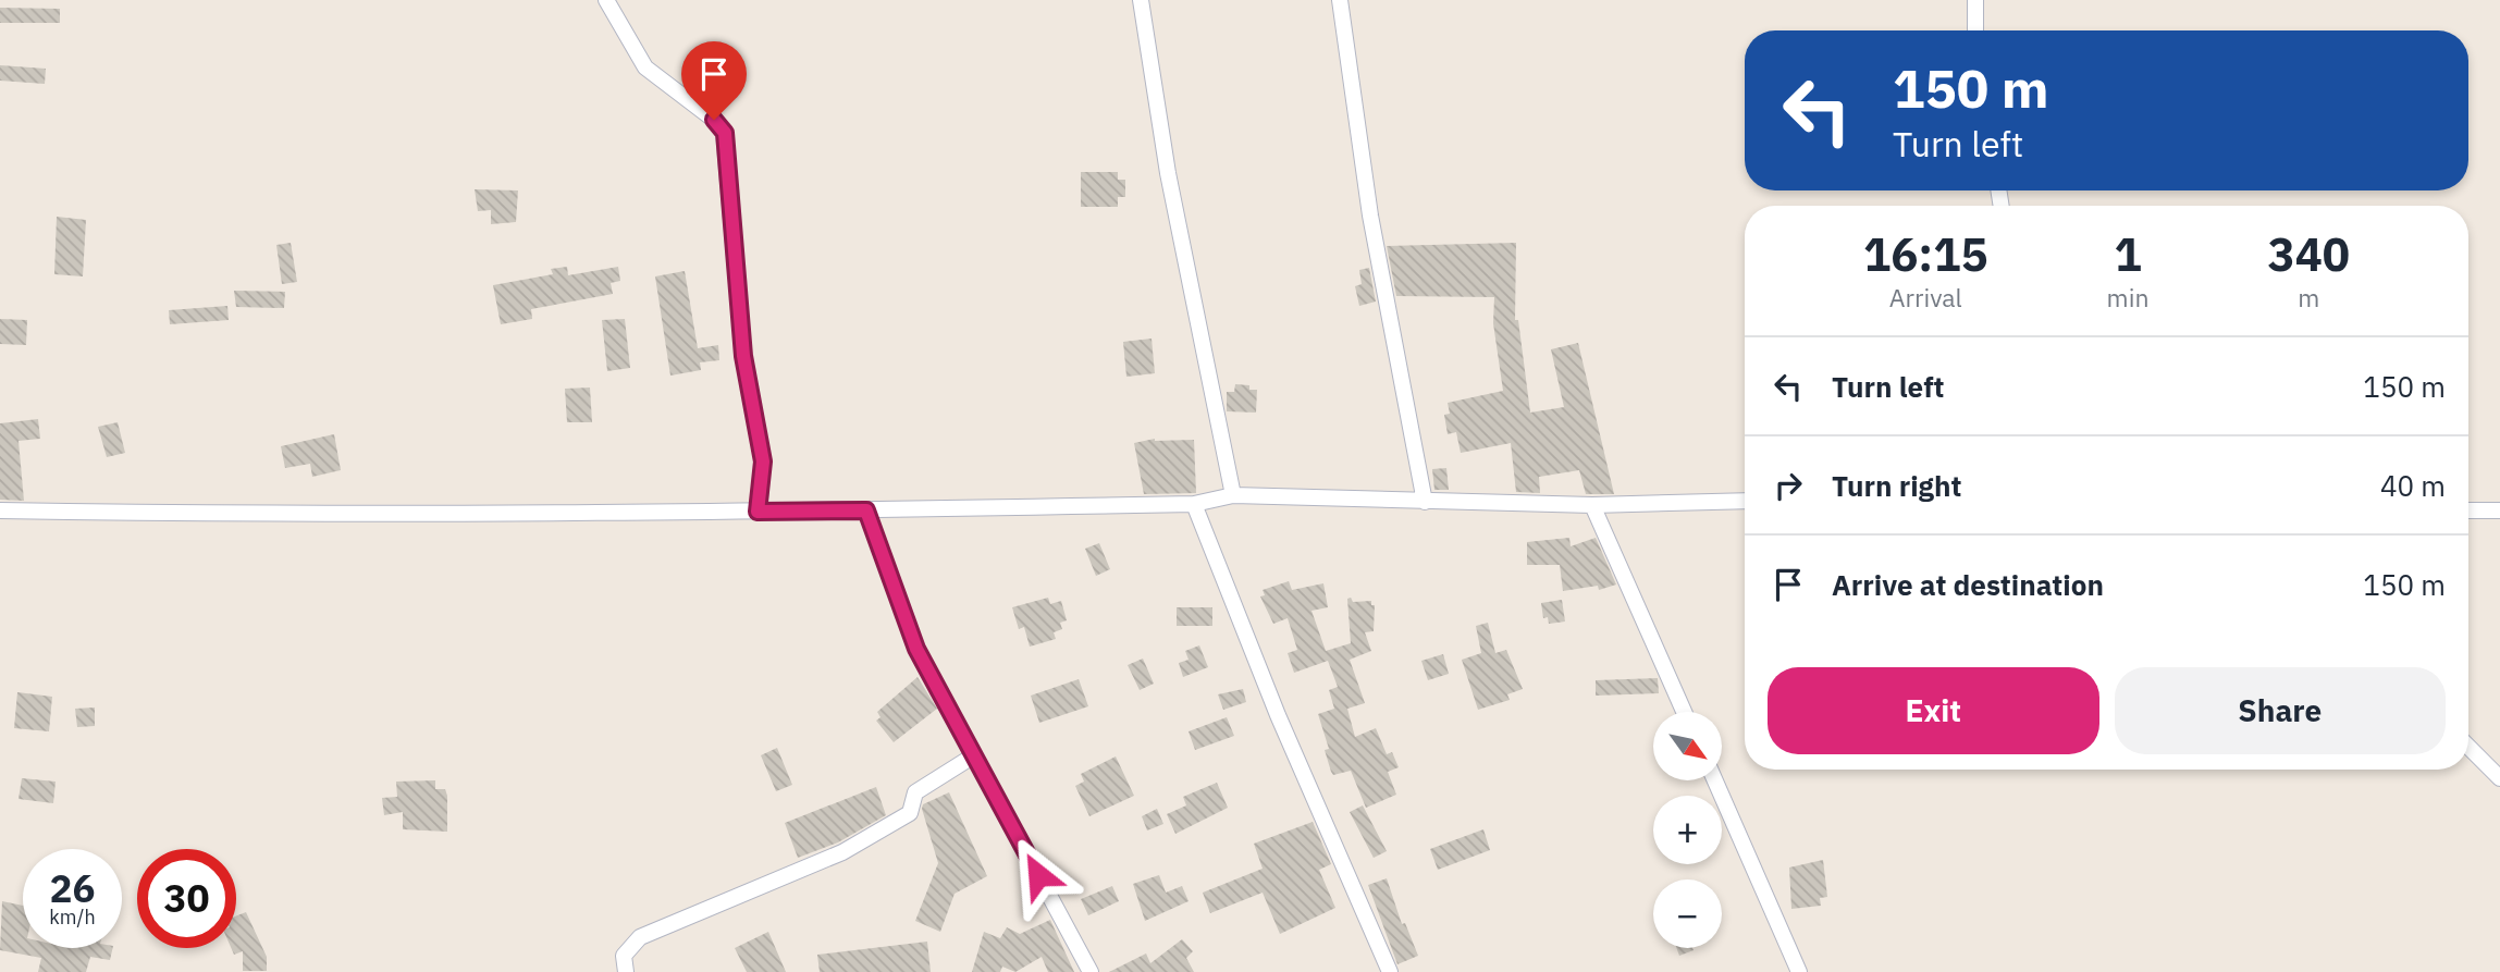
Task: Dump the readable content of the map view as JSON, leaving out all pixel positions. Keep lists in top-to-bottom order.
{
  "north": "bottom right",
  "page": {
    "turn": ["150 m", "Turn left"],
    "eta": [
      "16:15",
      "Arrival",
      "1",
      "min",
      "340",
      "m"
    ],
    "list": [
      {
        "name": "Turn left",
        "value": "150 m"
      },
      {
        "name": "Turn right",
        "value": "40 m"
      },
      {
        "name": "Arrive at destination",
        "value": "150 m"
      }
    ],
    "buttons": ["Exit", "Share"],
    "map_buttons": ["+", "−"],
    "speed": "26 km/h",
    "limit": "30"
  }
}
